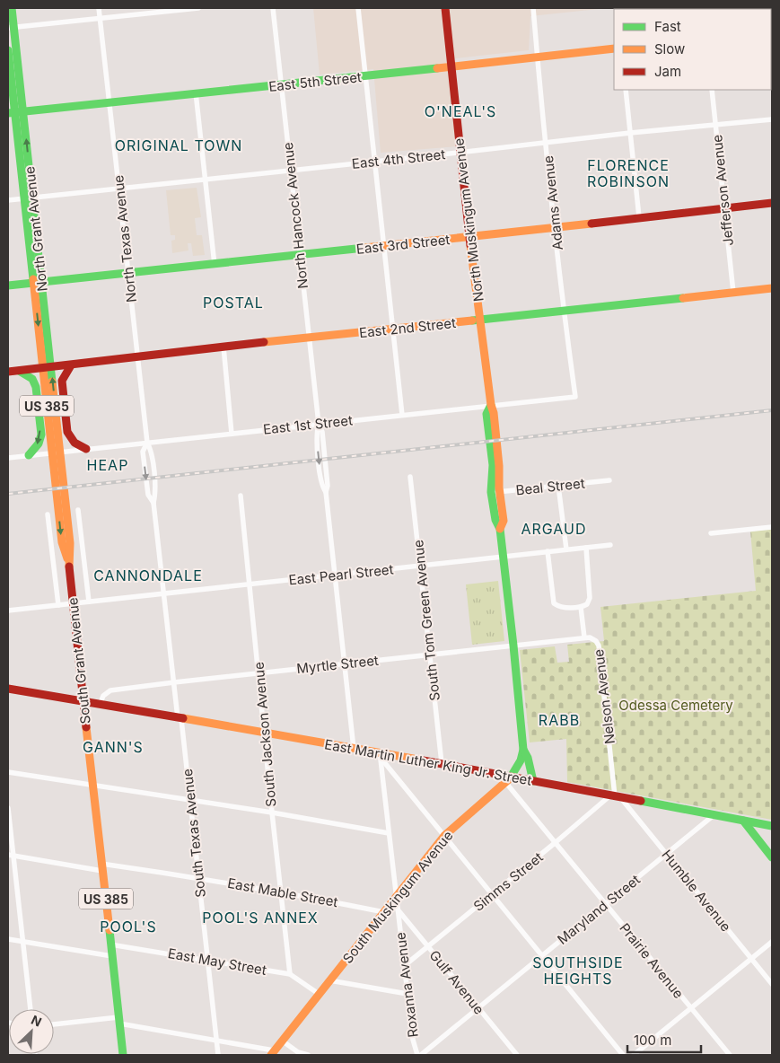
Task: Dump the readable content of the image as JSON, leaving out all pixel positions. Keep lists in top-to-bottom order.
{
  "streets": {
    "street": [
      "East 5th Street",
      "East 4th Street",
      "Jefferson Avenue",
      "Adams Avenue",
      "North Hancock Avenue",
      "North Muskingum Avenue",
      "North Grant Avenue",
      "North Texas Avenue",
      "East 3rd Street",
      "East 2nd Street",
      "US 385",
      "East 1st Street",
      "Beal Street",
      "East Pearl Street",
      "South Tom Green Avenue",
      "South Grant Avenue",
      "Myrtle Street",
      "Nelson Avenue",
      "South Jackson Avenue",
      "East Martin Luther King Jr. Street",
      "South Texas Avenue",
      "Simms Street",
      "Humble Avenue",
      "East Mable Street",
      "South Muskingum Avenue",
      "Maryland Street",
      "Prairie Avenue",
      "East May Street",
      "Gulf Avenue",
      "Roxanna Avenue"
    ]
  },
  "crossings": [
    ["East 5th Street", "Adams Avenue"],
    ["East 5th Street", "North Hancock Avenue"],
    ["East 5th Street", "North Muskingum Avenue"],
    ["East 5th Street", "North Grant Avenue"],
    ["East 5th Street", "North Texas Avenue"],
    ["East 4th Street", "Jefferson Avenue"],
    ["East 4th Street", "Adams Avenue"],
    ["East 4th Street", "North Hancock Avenue"],
    ["East 4th Street", "North Muskingum Avenue"],
    ["East 4th Street", "North Grant Avenue"],
    ["East 4th Street", "North Texas Avenue"],
    ["Jefferson Avenue", "East 3rd Street"],
    ["Jefferson Avenue", "East 2nd Street"],
    ["Adams Avenue", "East 3rd Street"],
    ["Adams Avenue", "East 2nd Street"],
    ["Adams Avenue", "East 1st Street"],
    ["North Hancock Avenue", "East 3rd Street"],
    ["North Hancock Avenue", "East 2nd Street"],
    ["North Hancock Avenue", "East 1st Street"],
    ["North Hancock Avenue", "East Pearl Street"],
    ["North Hancock Avenue", "Myrtle Street"],
    ["North Hancock Avenue", "East Martin Luther King Jr. Street"],
    ["North Muskingum Avenue", "East 3rd Street"],
    ["North Muskingum Avenue", "East 2nd Street"],
    ["North Muskingum Avenue", "East 1st Street"],
    ["North Muskingum Avenue", "South Muskingum Avenue"],
    ["North Grant Avenue", "East 3rd Street"],
    ["North Grant Avenue", "East 2nd Street"],
    ["North Grant Avenue", "South Grant Avenue"],
    ["North Texas Avenue", "East 3rd Street"],
    ["North Texas Avenue", "East 2nd Street"],
    ["North Texas Avenue", "East 1st Street"],
    ["North Texas Avenue", "South Texas Avenue"],
    ["East 1st Street", "South Texas Avenue"],
    ["Beal Street", "South Muskingum Avenue"],
    ["East Pearl Street", "South Tom Green Avenue"],
    ["East Pearl Street", "South Grant Avenue"],
    ["East Pearl Street", "South Jackson Avenue"],
    ["East Pearl Street", "South Texas Avenue"],
    ["East Pearl Street", "South Muskingum Avenue"],
    ["South Tom Green Avenue", "Myrtle Street"],
    ["South Tom Green Avenue", "East Martin Luther King Jr. Street"],
    ["South Grant Avenue", "East Martin Luther King Jr. Street"],
    ["South Grant Avenue", "East Mable Street"],
    ["South Grant Avenue", "East May Street"],
    ["Myrtle Street", "Nelson Avenue"],
    ["Myrtle Street", "South Jackson Avenue"],
    ["Myrtle Street", "East Martin Luther King Jr. Street"],
    ["Myrtle Street", "South Texas Avenue"],
    ["Myrtle Street", "South Muskingum Avenue"],
    ["Nelson Avenue", "East Martin Luther King Jr. Street"],
    ["Nelson Avenue", "Simms Street"],
    ["Nelson Avenue", "Humble Avenue"],
    ["South Jackson Avenue", "East Martin Luther King Jr. Street"],
    ["South Jackson Avenue", "East Mable Street"],
    ["South Jackson Avenue", "East May Street"],
    ["East Martin Luther King Jr. Street", "South Texas Avenue"],
    ["East Martin Luther King Jr. Street", "Simms Street"],
    ["East Martin Luther King Jr. Street", "Humble Avenue"],
    ["East Martin Luther King Jr. Street", "South Muskingum Avenue"],
    ["East Martin Luther King Jr. Street", "Maryland Street"],
    ["East Martin Luther King Jr. Street", "Prairie Avenue"],
    ["East Martin Luther King Jr. Street", "Roxanna Avenue"],
    ["South Texas Avenue", "East Mable Street"],
    ["South Texas Avenue", "East May Street"],
    ["Simms Street", "Humble Avenue"],
    ["Simms Street", "Prairie Avenue"],
    ["Simms Street", "Gulf Avenue"],
    ["Simms Street", "Roxanna Avenue"],
    ["Humble Avenue", "Maryland Street"],
    ["East Mable Street", "South Muskingum Avenue"],
    ["South Muskingum Avenue", "Prairie Avenue"],
    ["South Muskingum Avenue", "East May Street"],
    ["South Muskingum Avenue", "Roxanna Avenue"],
    ["Maryland Street", "Prairie Avenue"],
    ["Maryland Street", "Gulf Avenue"],
    ["Maryland Street", "Roxanna Avenue"],
    ["Gulf Avenue", "Roxanna Avenue"]
  ],
  "districts": [
    "O'NEAL'S",
    "ORIGINAL TOWN",
    "FLORENCE ROBINSON",
    "POSTAL",
    "HEAP",
    "ARGAUD",
    "CANNONDALE",
    "RABB",
    "GANN'S",
    "POOL'S ANNEX",
    "POOL'S",
    "SOUTHSIDE HEIGHTS"
  ],
  "parks": ["Odessa Cemetery"],
  "legend": ["Fast", "Slow", "Jam"],
  "scale_bar": "100 m",
  "north": "top right"
}
